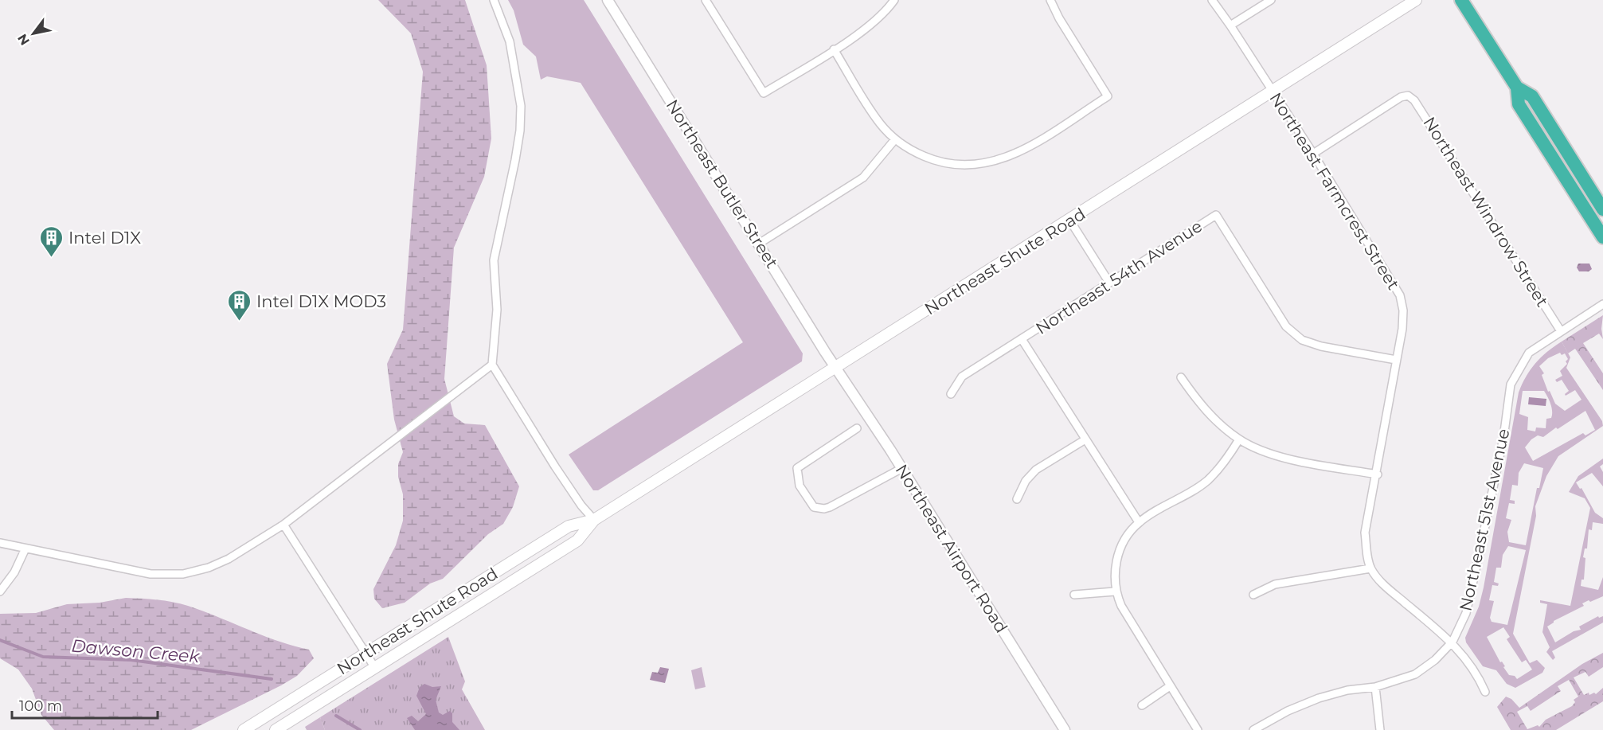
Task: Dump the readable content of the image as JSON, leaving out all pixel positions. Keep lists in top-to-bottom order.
{
  "streets": {
    "main road": ["Northeast Shute Road"],
    "street": [
      "Northeast Butler Street",
      "Northeast Farmcrest Street",
      "Northeast Windrow Street",
      "Northeast 54th Avenue",
      "Northeast 51st Avenue",
      "Northeast Airport Road"
    ]
  },
  "crossings": [
    ["Northeast Butler Street", "Northeast Shute Road"],
    ["Northeast Butler Street", "Northeast Airport Road"],
    ["Northeast Farmcrest Street", "Northeast Windrow Street"],
    ["Northeast Farmcrest Street", "Northeast Shute Road"],
    ["Northeast Farmcrest Street", "Northeast 54th Avenue"],
    ["Northeast Windrow Street", "Northeast 51st Avenue"],
    ["Northeast Shute Road", "Northeast Airport Road"]
  ],
  "water": ["Dawson Creek"],
  "places": {
    "building": ["Intel D1X", "Intel D1X MOD3"]
  },
  "scale_bar": "100 m",
  "north": "bottom left"
}
